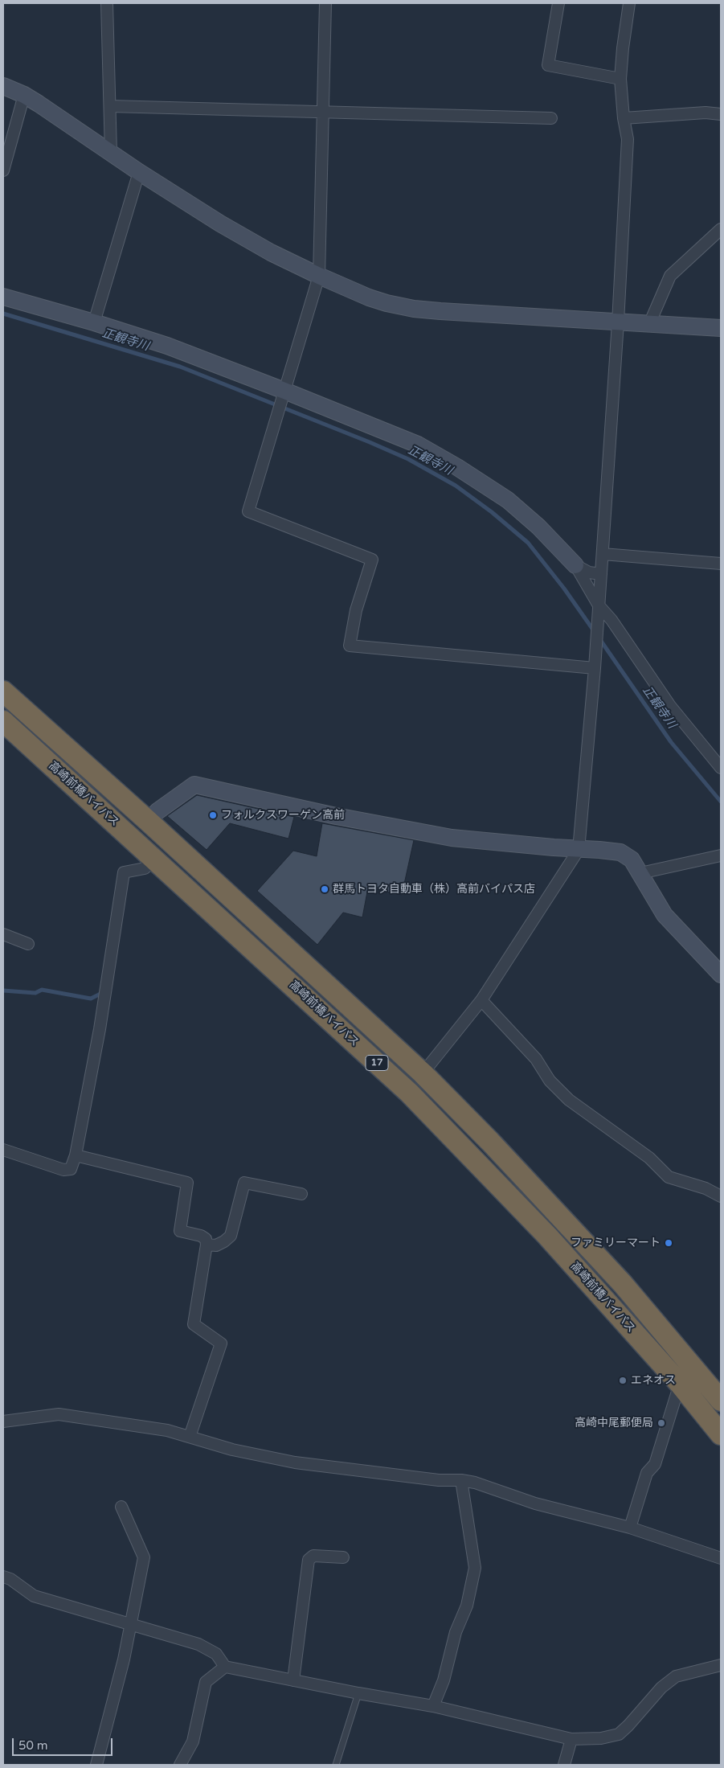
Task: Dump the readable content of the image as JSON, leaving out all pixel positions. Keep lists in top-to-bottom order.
{
  "streets": {
    "highway": ["高崎前橋バイパス", "17"]
  },
  "water": ["正観寺川"],
  "places": [
    "フォルクスワーゲン高前",
    "群馬トヨタ自動車（株）高前バイパス店",
    "ファミリーマート",
    "エネオス",
    "高崎中尾郵便局"
  ],
  "scale_bar": "50 m"
}
